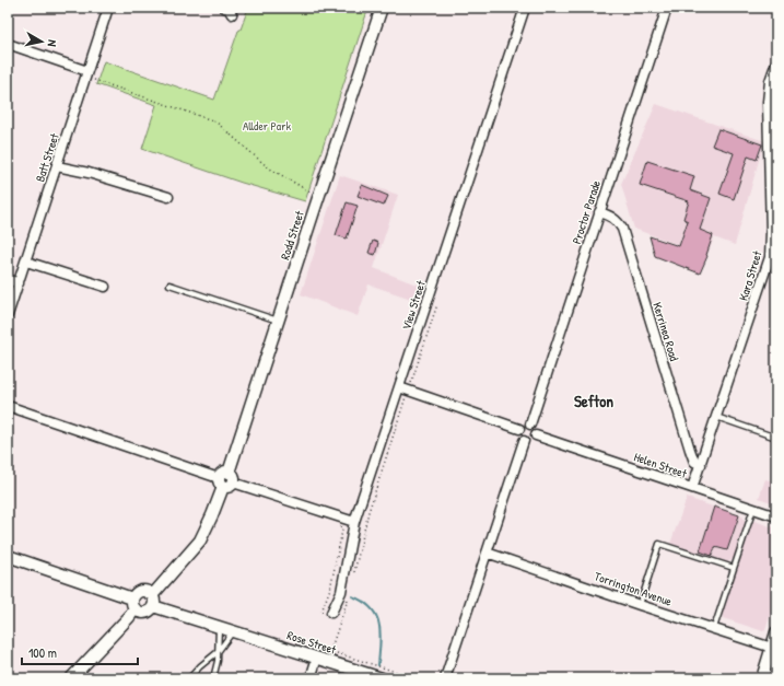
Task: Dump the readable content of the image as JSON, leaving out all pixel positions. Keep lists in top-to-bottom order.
{
  "streets": {
    "street": [
      "Batt Street",
      "Proctor Parade",
      "Rodd Street",
      "Kara Street",
      "View Street",
      "Kerrinea Road",
      "Helen Street",
      "Torrington Avenue",
      "Rose Street"
    ]
  },
  "crossings": [
    ["Proctor Parade", "Kerrinea Road"],
    ["Proctor Parade", "Helen Street"],
    ["Rodd Street", "Rose Street"],
    ["Kara Street", "Kerrinea Road"],
    ["Kara Street", "Helen Street"]
  ],
  "districts": ["Sefton"],
  "parks": ["Allder Park"],
  "scale_bar": "100 m",
  "north": "right"
}
